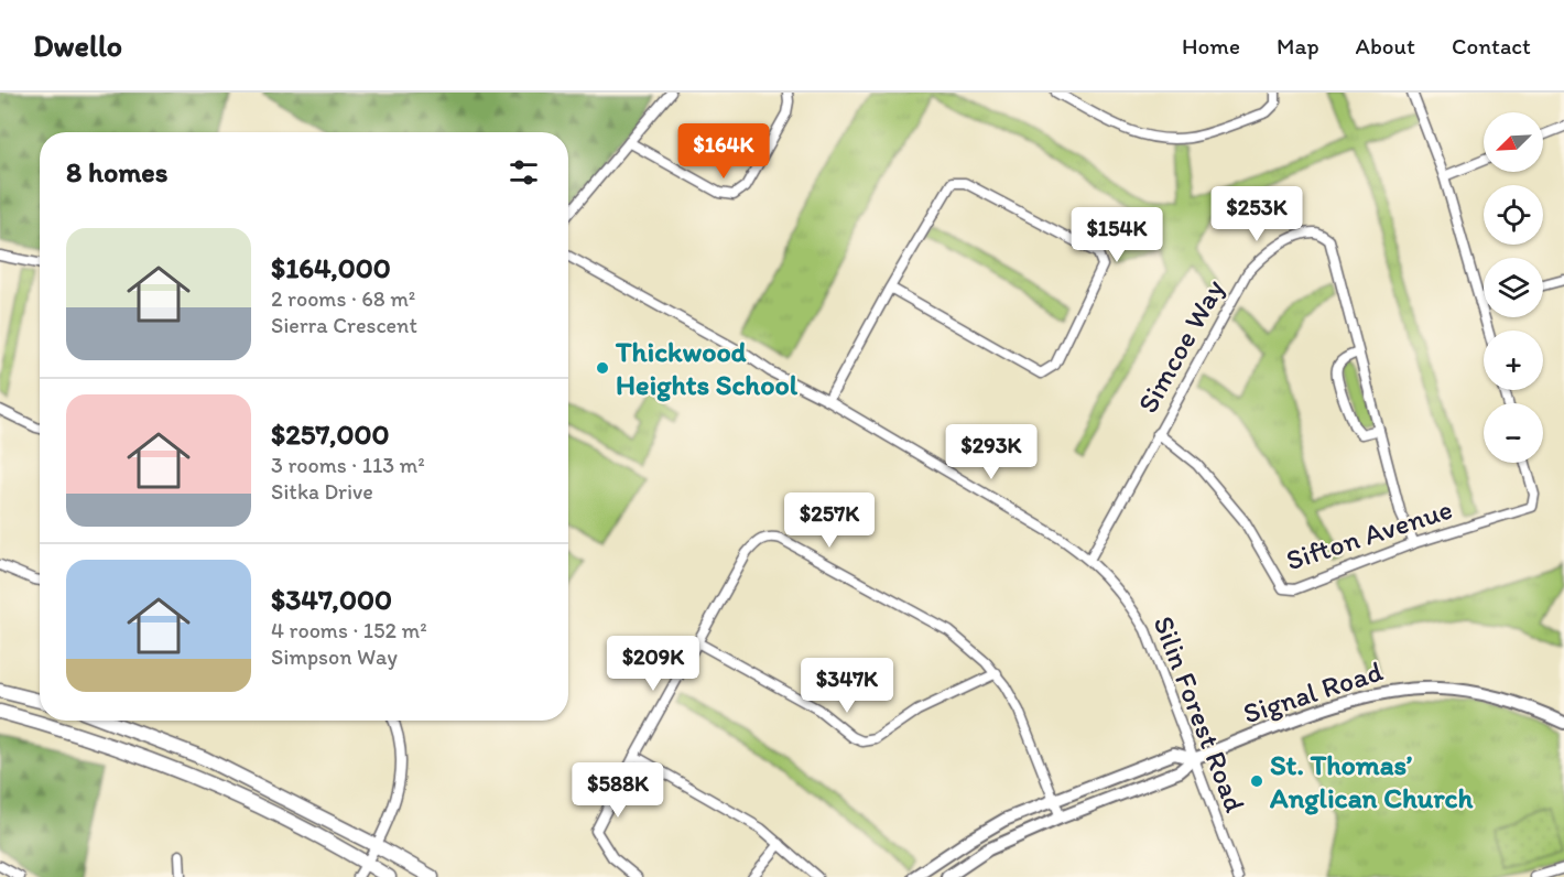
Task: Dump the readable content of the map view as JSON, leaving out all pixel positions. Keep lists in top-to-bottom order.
{
  "streets": {
    "street": [
      "Simcoe Way",
      "Sifton Avenue",
      "Signal Road",
      "Silin Forest Road"
    ]
  },
  "crossings": [
    ["Simcoe Way", "Sifton Avenue"],
    ["Simcoe Way", "Silin Forest Road"],
    ["Signal Road", "Silin Forest Road"]
  ],
  "places": ["Thickwood Heights School", "St. Thomas’ Anglican Church"],
  "north": "bottom left",
  "page": {
    "header": "Dwello",
    "nav": [
      "Home",
      "Map",
      "About",
      "Contact"
    ],
    "map_buttons": ["+", "−"],
    "price": [
      "$164K",
      "$253K",
      "$154K",
      "$293K",
      "$257K",
      "$209K",
      "$347K",
      "$588K"
    ],
    "heading": "8 homes",
    "list": [
      {
        "name": "$164,000",
        "note": "2 rooms · 68 m² · Sierra Crescent"
      },
      {
        "name": "$257,000",
        "note": "3 rooms · 113 m² · Sitka Drive"
      },
      {
        "name": "$347,000",
        "note": "4 rooms · 152 m² · Simpson Way"
      }
    ]
  }
}
